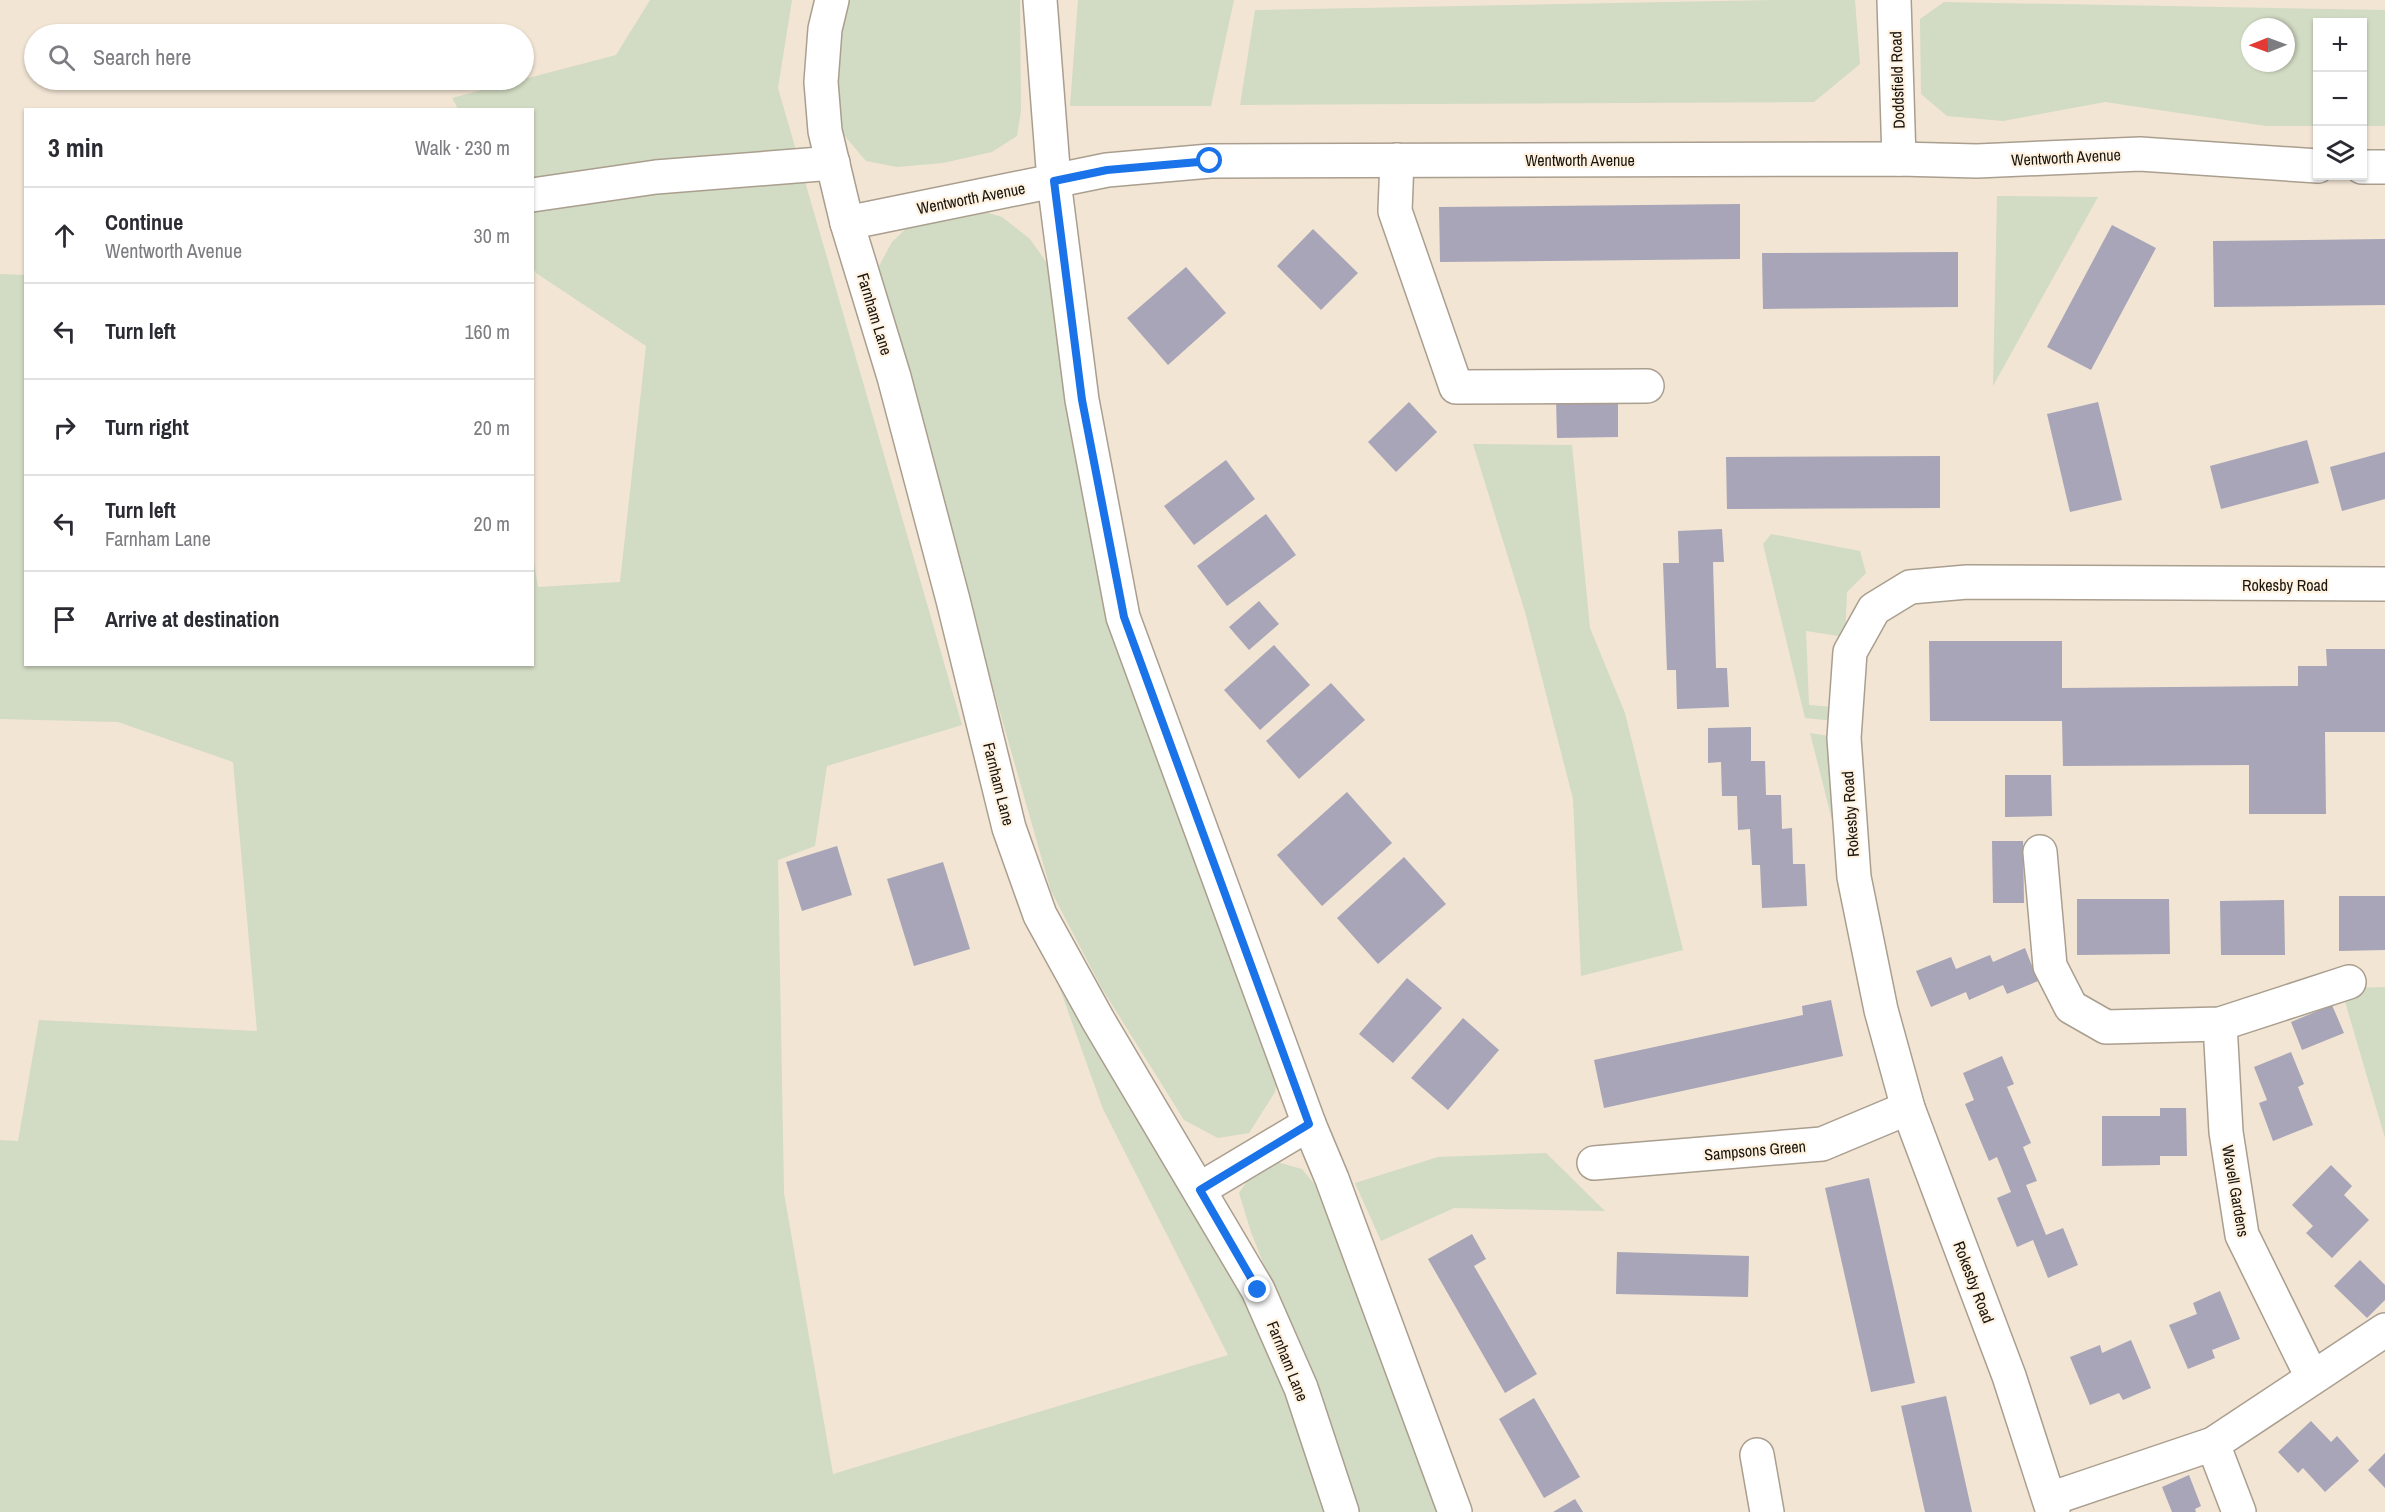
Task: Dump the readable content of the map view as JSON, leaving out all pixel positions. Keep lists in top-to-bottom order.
{
  "streets": {
    "street": [
      "Doddsfield Road",
      "Wentworth Avenue",
      "Farnham Lane",
      "Rokesby Road",
      "Sampsons Green",
      "Wavell Gardens"
    ]
  },
  "crossings": [
    ["Doddsfield Road", "Wentworth Avenue"],
    ["Wentworth Avenue", "Farnham Lane"],
    ["Rokesby Road", "Sampsons Green"]
  ],
  "north": "left",
  "page": {
    "map_buttons": ["+", "−"],
    "search": "Search here",
    "heading": ["3 min", "Walk · 230 m"],
    "list": [
      ["Continue", "Wentworth Avenue", "30 m"],
      ["Turn left", "160 m"],
      ["Turn right", "20 m"],
      ["Turn left", "Farnham Lane", "20 m"],
      "Arrive at destination"
    ]
  }
}
